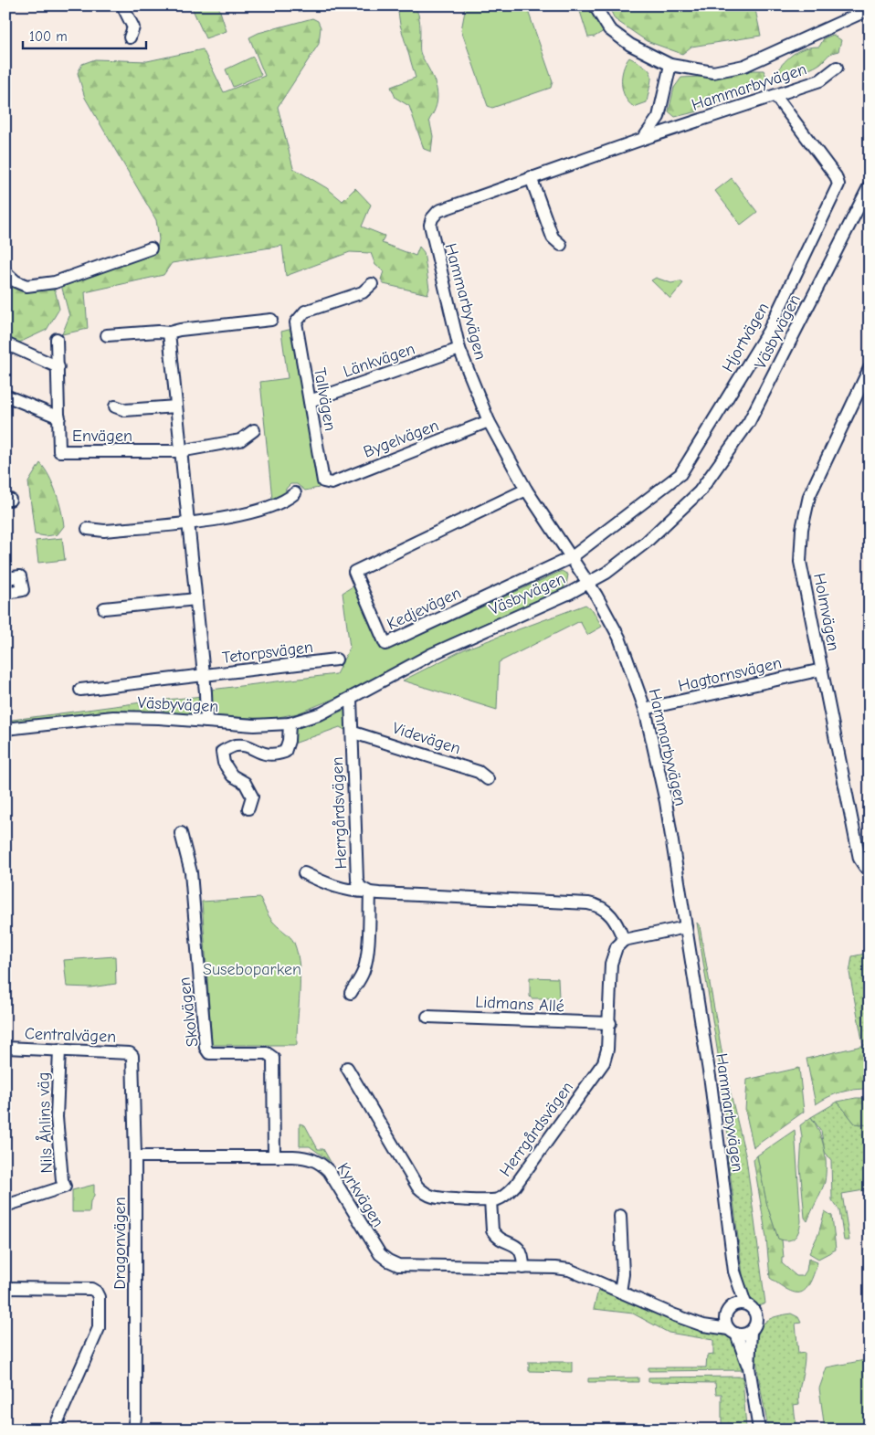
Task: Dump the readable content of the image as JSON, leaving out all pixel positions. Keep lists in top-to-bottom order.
{
  "streets": {
    "street": [
      "Hammarbyvägen",
      "Väsbyvägen",
      "Hjortvägen",
      "Länkvägen",
      "Tallvägen",
      "Envägen",
      "Bygelvägen",
      "Kedjevägen",
      "Holmvägen",
      "Tetorpsvägen",
      "Hagtornsvägen",
      "Videvägen",
      "Herrgårdsvägen",
      "Lidmans Allé",
      "Skolvägen",
      "Centralvägen",
      "Nils Åhlins väg",
      "Kyrkvägen",
      "Dragonvägen"
    ]
  },
  "crossings": [
    ["Hammarbyvägen", "Väsbyvägen"],
    ["Hammarbyvägen", "Hjortvägen"],
    ["Hammarbyvägen", "Länkvägen"],
    ["Hammarbyvägen", "Bygelvägen"],
    ["Hammarbyvägen", "Kedjevägen"],
    ["Hammarbyvägen", "Hagtornsvägen"],
    ["Hammarbyvägen", "Kyrkvägen"],
    ["Väsbyvägen", "Tetorpsvägen"],
    ["Väsbyvägen", "Herrgårdsvägen"],
    ["Hjortvägen", "Kedjevägen"],
    ["Länkvägen", "Tallvägen"],
    ["Tallvägen", "Bygelvägen"],
    ["Envägen", "Tetorpsvägen"],
    ["Holmvägen", "Hagtornsvägen"],
    ["Videvägen", "Herrgårdsvägen"],
    ["Herrgårdsvägen", "Lidmans Allé"],
    ["Skolvägen", "Kyrkvägen"],
    ["Centralvägen", "Nils Åhlins väg"],
    ["Centralvägen", "Dragonvägen"],
    ["Kyrkvägen", "Dragonvägen"]
  ],
  "parks": ["Suseboparken"],
  "scale_bar": "100 m"
}
